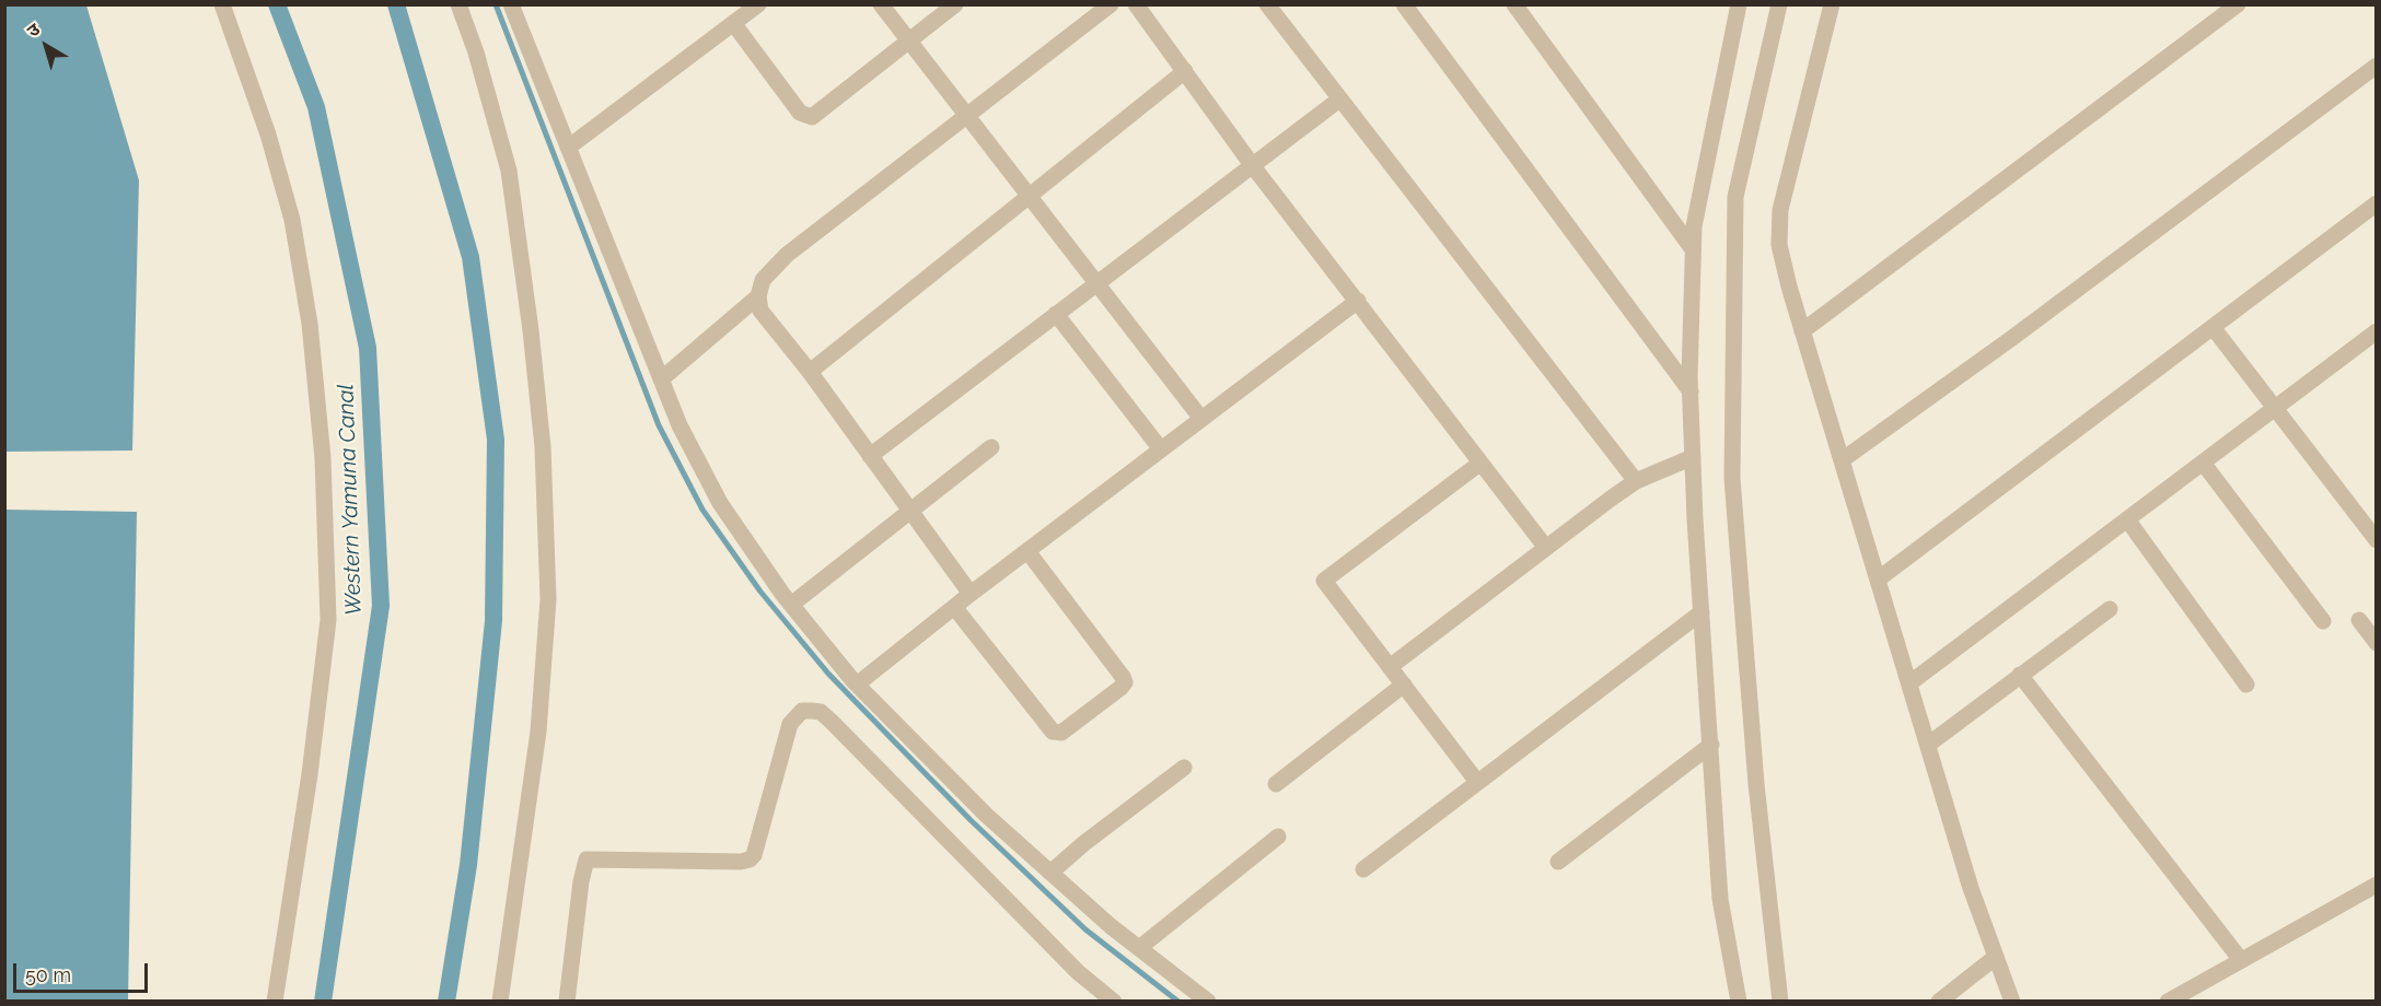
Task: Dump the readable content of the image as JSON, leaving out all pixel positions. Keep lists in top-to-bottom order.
{
  "water": ["Western Yamuna Canal"],
  "scale_bar": "50 m",
  "north": "top left"
}
